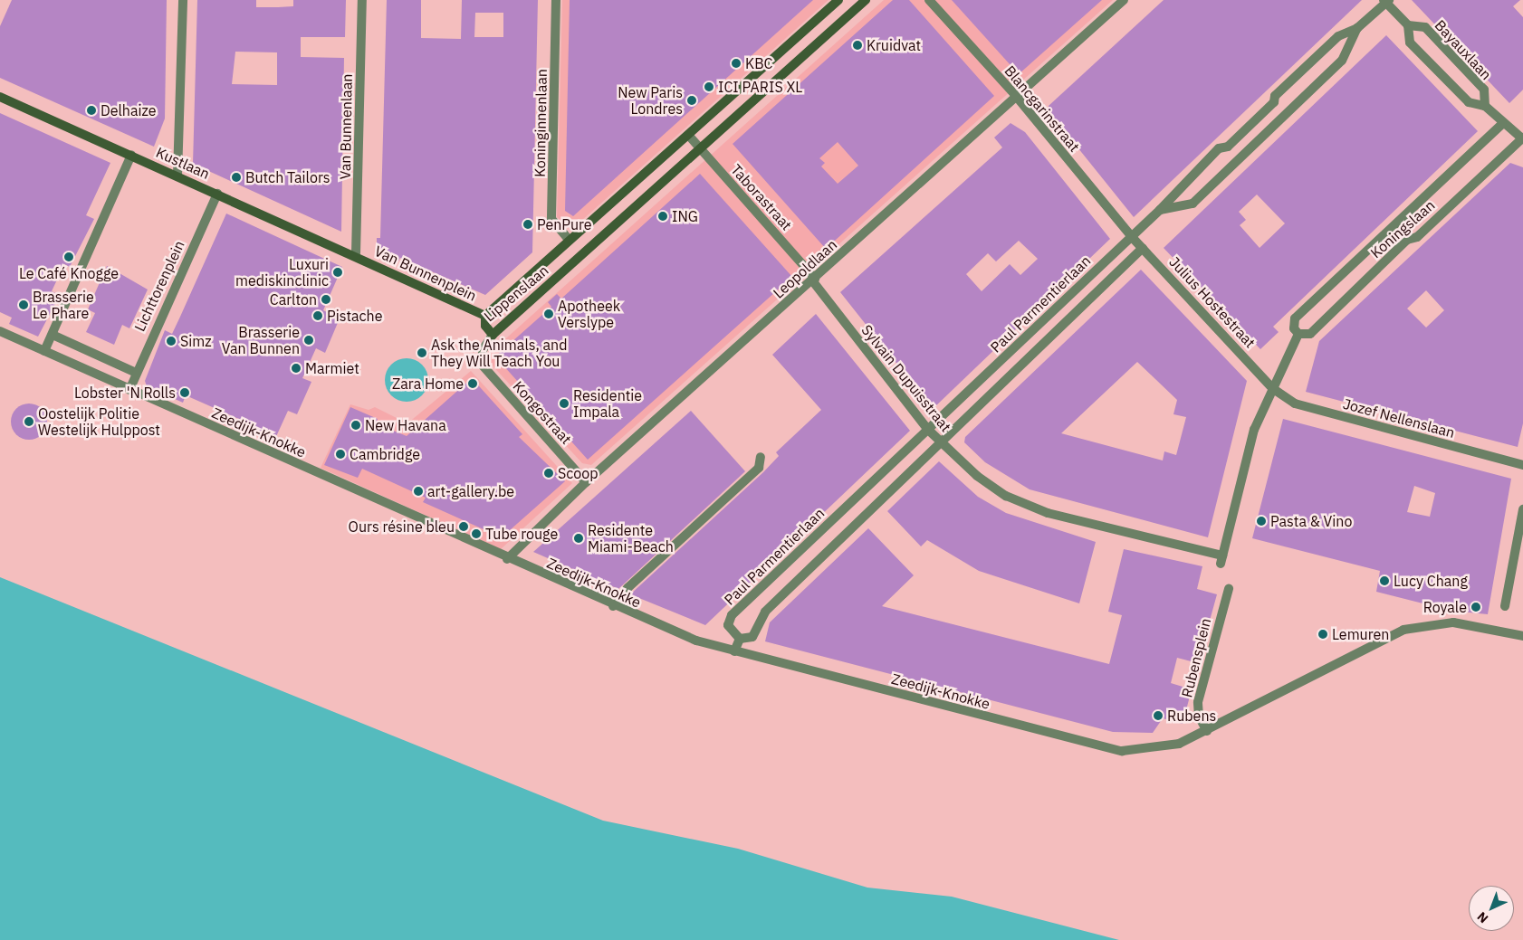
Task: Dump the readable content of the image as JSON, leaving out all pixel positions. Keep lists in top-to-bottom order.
{
  "streets": {
    "street": [
      "Bayauxlaan",
      "Blancgarinstraat",
      "Koninginnenlaan",
      "Van Bunnenlaan",
      "Kustlaan",
      "Taborastraat",
      "Koningslaan",
      "Leopoldlaan",
      "Van Bunnenplein",
      "Lichttorenplein",
      "Lippenslaan",
      "Julius Hostestraat",
      "Paul Parmentierlaan",
      "Sylvain Dupuisstraat",
      "Kongostraat",
      "Jozef Nellenslaan",
      "Zeedijk-Knokke",
      "Rubensplein"
    ]
  },
  "crossings": [
    ["Bayauxlaan", "Koningslaan"],
    ["Bayauxlaan", "Paul Parmentierlaan"],
    ["Blancgarinstraat", "Leopoldlaan"],
    ["Blancgarinstraat", "Julius Hostestraat"],
    ["Blancgarinstraat", "Paul Parmentierlaan"],
    ["Koninginnenlaan", "Lippenslaan"],
    ["Van Bunnenlaan", "Kustlaan"],
    ["Van Bunnenlaan", "Van Bunnenplein"],
    ["Kustlaan", "Van Bunnenplein"],
    ["Kustlaan", "Lichttorenplein"],
    ["Taborastraat", "Leopoldlaan"],
    ["Taborastraat", "Lippenslaan"],
    ["Taborastraat", "Sylvain Dupuisstraat"],
    ["Koningslaan", "Julius Hostestraat"],
    ["Koningslaan", "Sylvain Dupuisstraat"],
    ["Koningslaan", "Jozef Nellenslaan"],
    ["Leopoldlaan", "Sylvain Dupuisstraat"],
    ["Leopoldlaan", "Kongostraat"],
    ["Leopoldlaan", "Zeedijk-Knokke"],
    ["Van Bunnenplein", "Lippenslaan"],
    ["Lichttorenplein", "Zeedijk-Knokke"],
    ["Lippenslaan", "Kongostraat"],
    ["Julius Hostestraat", "Paul Parmentierlaan"],
    ["Julius Hostestraat", "Jozef Nellenslaan"],
    ["Paul Parmentierlaan", "Sylvain Dupuisstraat"],
    ["Zeedijk-Knokke", "Rubensplein"]
  ],
  "places": [
    "Kruidvat",
    "KBC",
    "ICI PARIS XL",
    "New Paris Londres",
    "Delhaize",
    "Butch Tailors",
    "ING",
    "PenPure",
    "Le Café Knogge",
    "Luxuri mediskinclinic",
    "Carlton",
    "Brasserie Le Phare",
    "Apotheek Verslype",
    "Pistache",
    "Brasserie Van Bunnen",
    "Simz",
    "Ask the Animals, and They Will Teach You",
    "Marmiet",
    "Zara Home",
    "Lobster 'N Rolls",
    "Residentie Impala",
    "Oostelijk Politie Westelijk Hulppost",
    "New Havana",
    "Cambridge",
    "Scoop",
    "art-gallery.be",
    "Pasta & Vino",
    "Ours résine bleu",
    "Tube rouge",
    "Residente Miami-Beach",
    "Lucy Chang",
    "Royale",
    "Lemuren",
    "Rubens"
  ],
  "north": "bottom left"
}
